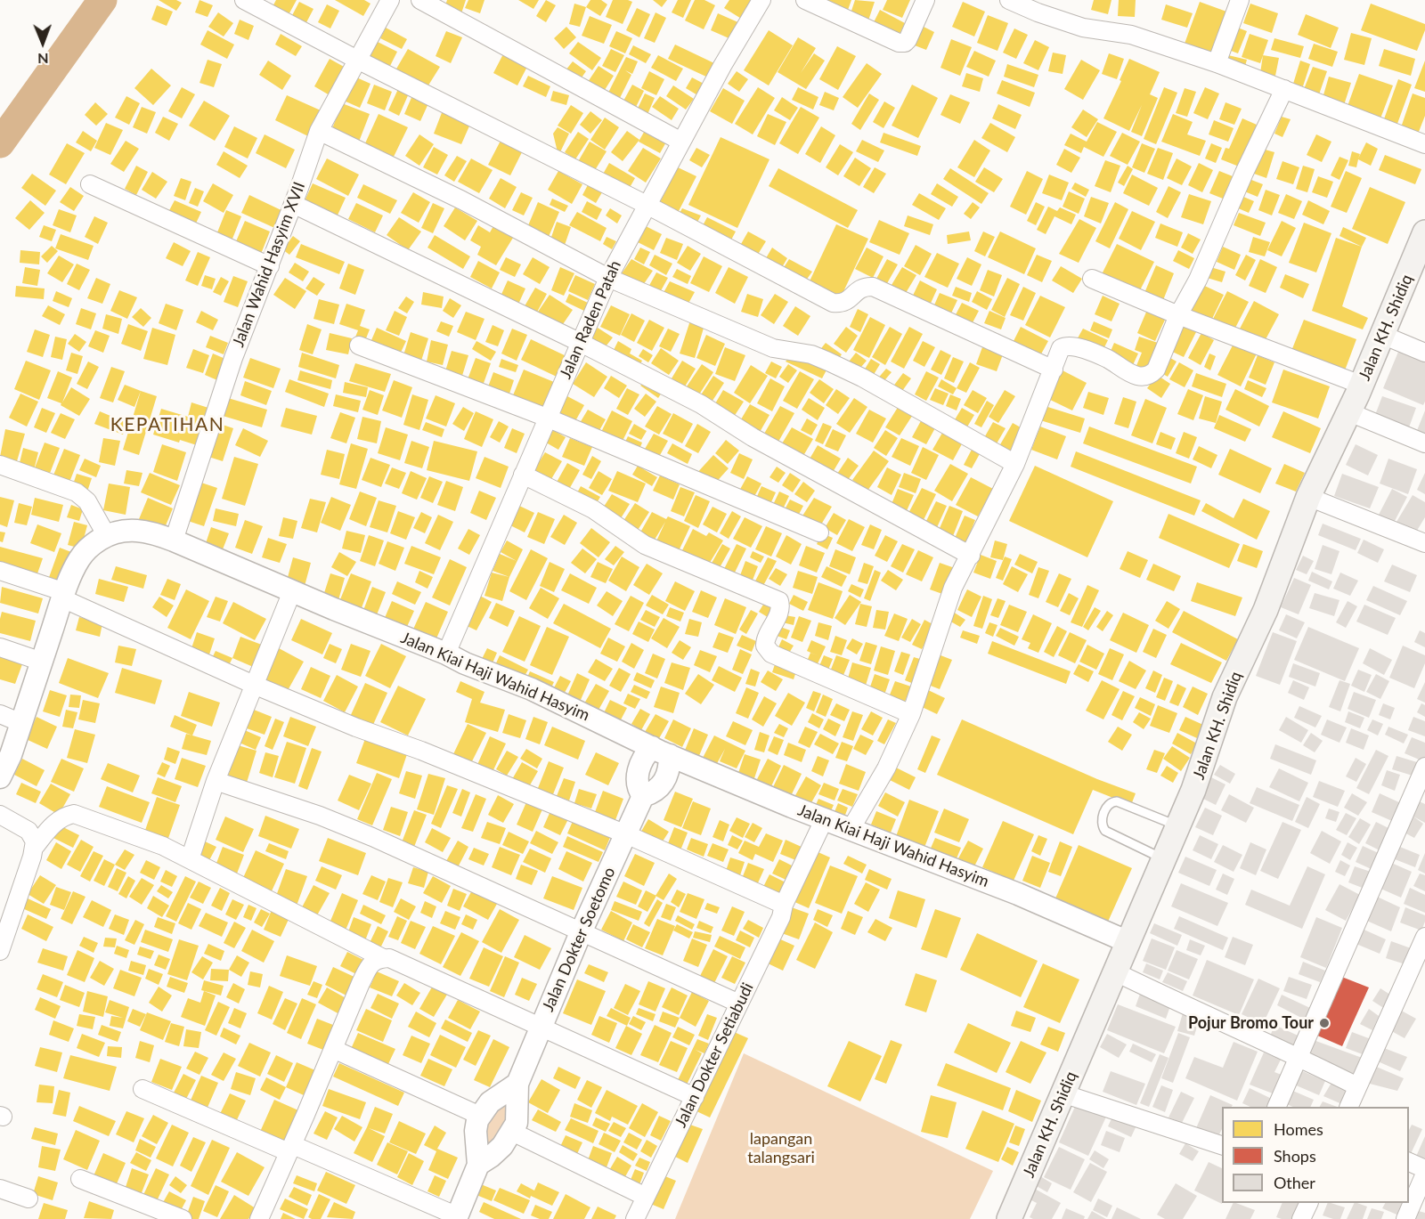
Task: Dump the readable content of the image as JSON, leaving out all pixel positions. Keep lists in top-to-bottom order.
{
  "streets": {
    "main road": ["Jalan KH. Shidiq"],
    "street": [
      "Jalan Wahid Hasyim XVII",
      "Jalan Raden Patah",
      "Jalan Kiai Haji Wahid Hasyim",
      "Jalan Dokter Soetomo",
      "Jalan Dokter Setiabudi"
    ]
  },
  "crossings": [
    ["Jalan Wahid Hasyim XVII", "Jalan Kiai Haji Wahid Hasyim"],
    ["Jalan Raden Patah", "Jalan Kiai Haji Wahid Hasyim"],
    ["Jalan KH. Shidiq", "Jalan Kiai Haji Wahid Hasyim"],
    ["Jalan Kiai Haji Wahid Hasyim", "Jalan Dokter Setiabudi"]
  ],
  "districts": ["KEPATIHAN"],
  "parks": ["lapangan talangsari"],
  "places": ["Pojur Bromo Tour"],
  "legend": ["Homes", "Shops", "Other"],
  "north": "bottom"
}
